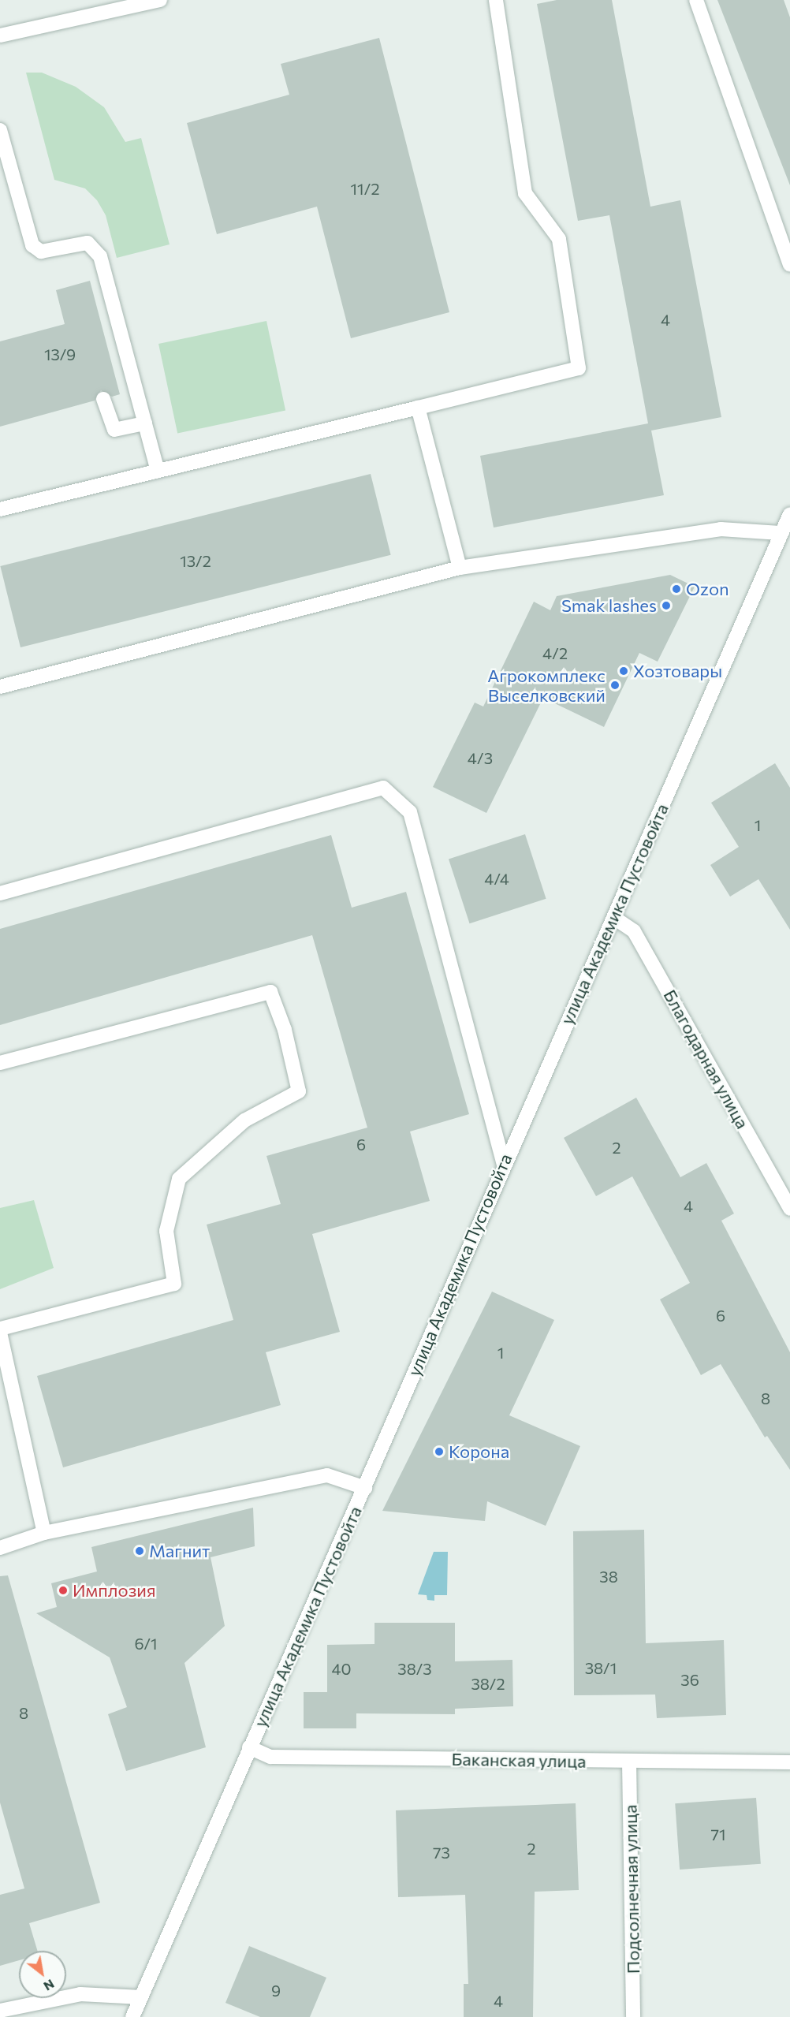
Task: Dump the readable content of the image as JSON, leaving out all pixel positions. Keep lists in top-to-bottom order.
{
  "streets": {
    "street": [
      "улица Академика Пустовойта",
      "Благодарная улица",
      "Баканская улица",
      "Подсолнечная улица"
    ]
  },
  "crossings": [
    ["улица Академика Пустовойта", "Благодарная улица"],
    ["улица Академика Пустовойта", "Баканская улица"],
    ["Баканская улица", "Подсолнечная улица"]
  ],
  "places": [
    "Ozon",
    "Smak lashes",
    "Хозтовары",
    "Агрокомплекс Выселковский",
    "Корона",
    "Магнит",
    "Имплозия"
  ],
  "house_numbers": [
    "11/2",
    "4",
    "13/9",
    "13/2",
    "4/2",
    "4/3",
    "1",
    "4/4",
    "6",
    "2",
    "4",
    "6",
    "1",
    "8",
    "38",
    "6/1",
    "38/1",
    "40",
    "38/3",
    "36",
    "38/2",
    "8",
    "71",
    "2",
    "73",
    "9",
    "4"
  ],
  "north": "bottom right"
}
